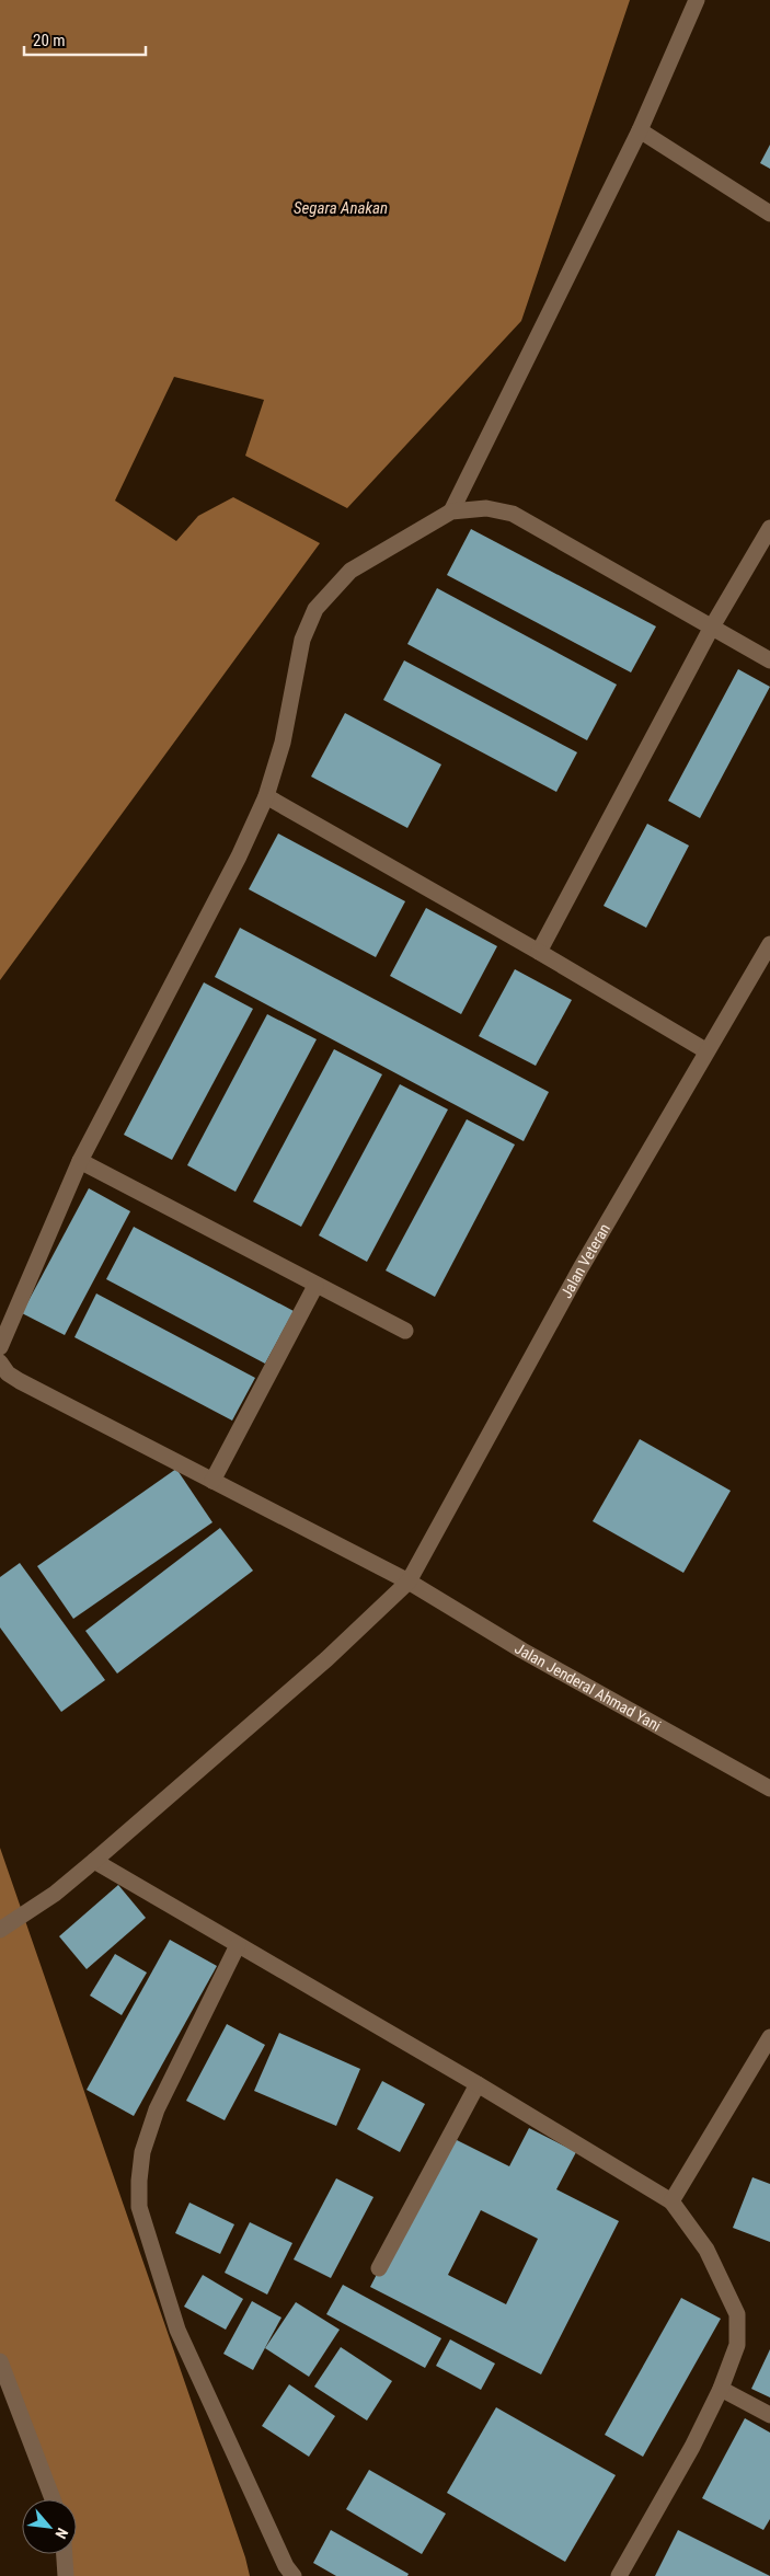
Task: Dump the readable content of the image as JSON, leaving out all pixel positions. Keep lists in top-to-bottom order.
{
  "streets": {
    "street": ["Jalan Veteran", "Jalan Jenderal Ahmad Yani"]
  },
  "crossings": [
    ["Jalan Veteran", "Jalan Jenderal Ahmad Yani"]
  ],
  "water": ["Segara Anakan"],
  "scale_bar": "20 m",
  "north": "bottom right"
}
